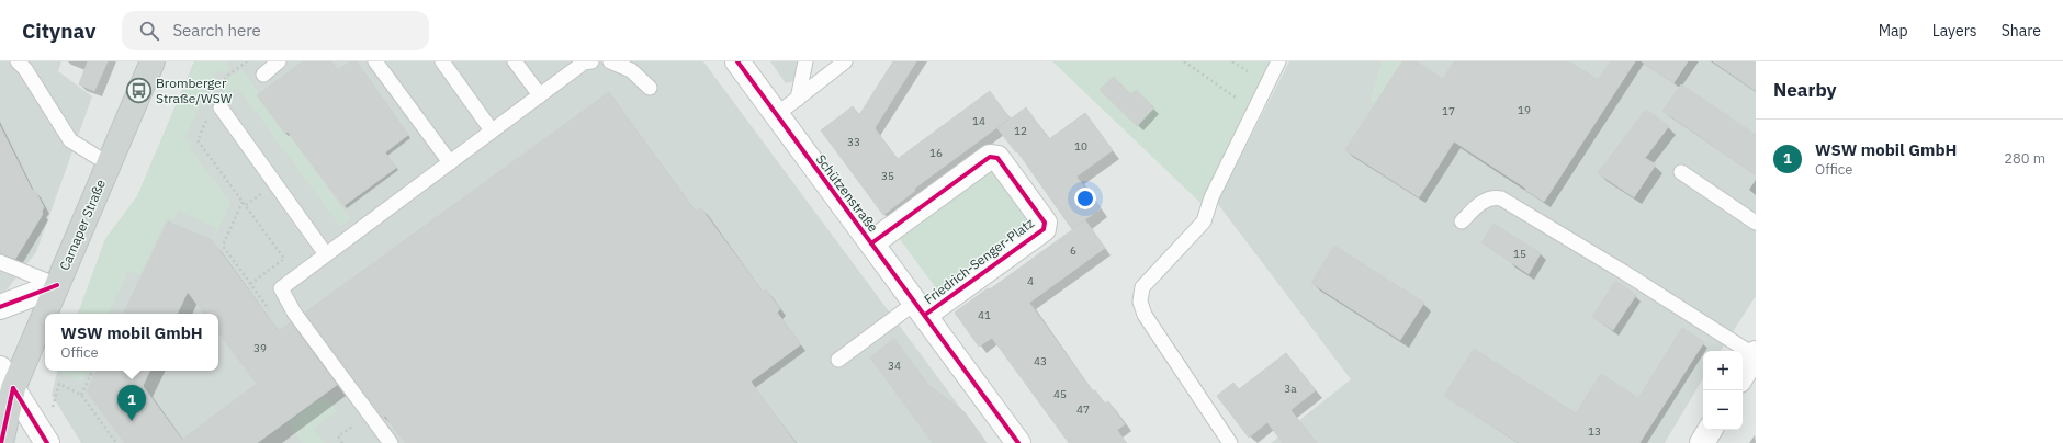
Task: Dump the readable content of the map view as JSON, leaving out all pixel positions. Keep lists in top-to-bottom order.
{
  "streets": {
    "main road": ["Carnaper Straße"],
    "street": ["Schützenstraße", "Friedrich-Senger-Platz"]
  },
  "crossings": [
    ["Schützenstraße", "Friedrich-Senger-Platz"]
  ],
  "places": {
    "bus stop": ["Bromberger Straße/WSW"]
  },
  "house_numbers": [
    "19",
    "17",
    "14",
    "12",
    "33",
    "10",
    "16",
    "35",
    "6",
    "15",
    "4",
    "41",
    "39",
    "43",
    "34",
    "3a",
    "45",
    "47",
    "13"
  ],
  "page": {
    "header": "Citynav",
    "search": "Search here",
    "nav": ["Map", "Layers", "Share"],
    "heading": "Nearby",
    "list": [
      {
        "mark": "1",
        "name": "WSW mobil GmbH",
        "note": "Office",
        "value": "280 m"
      }
    ],
    "popup": ["WSW mobil GmbH", "Office"],
    "map_buttons": ["+", "−"],
    "pins": "1"
  }
}
